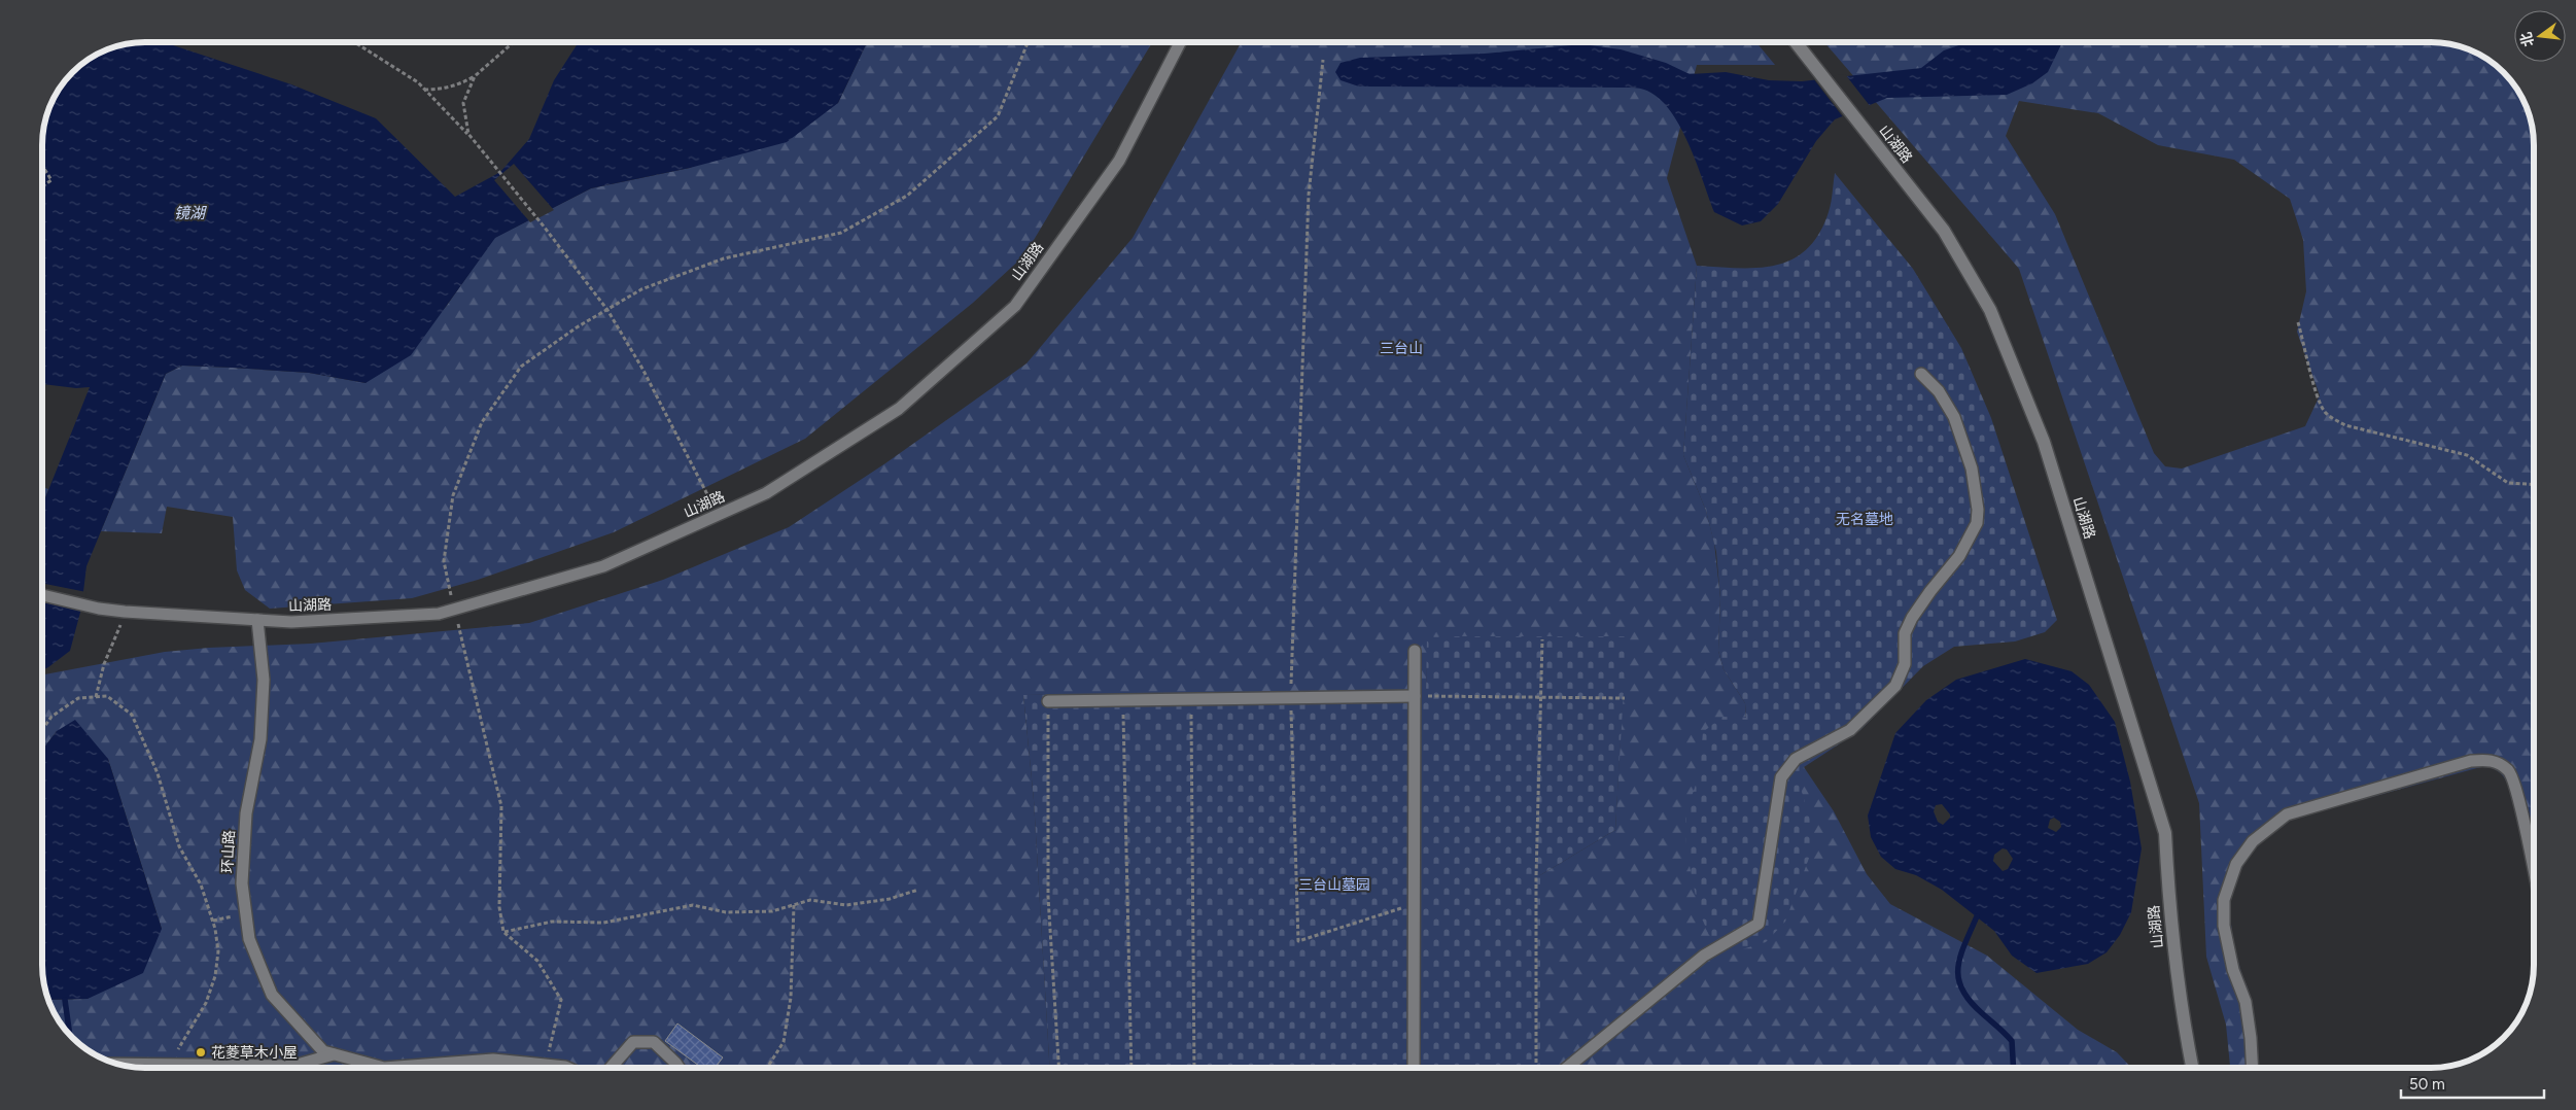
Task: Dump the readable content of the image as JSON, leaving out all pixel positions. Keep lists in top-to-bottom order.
{
  "streets": {
    "street": ["山湖路"],
    "lane": ["环山路"]
  },
  "crossings": [
    ["山湖路", "环山路"]
  ],
  "water": ["镜湖"],
  "parks": ["三台山", "无名墓地", "三台山墓园"],
  "places": ["花菱草木小屋"],
  "scale_bar": "50 m",
  "north": "left"
}
